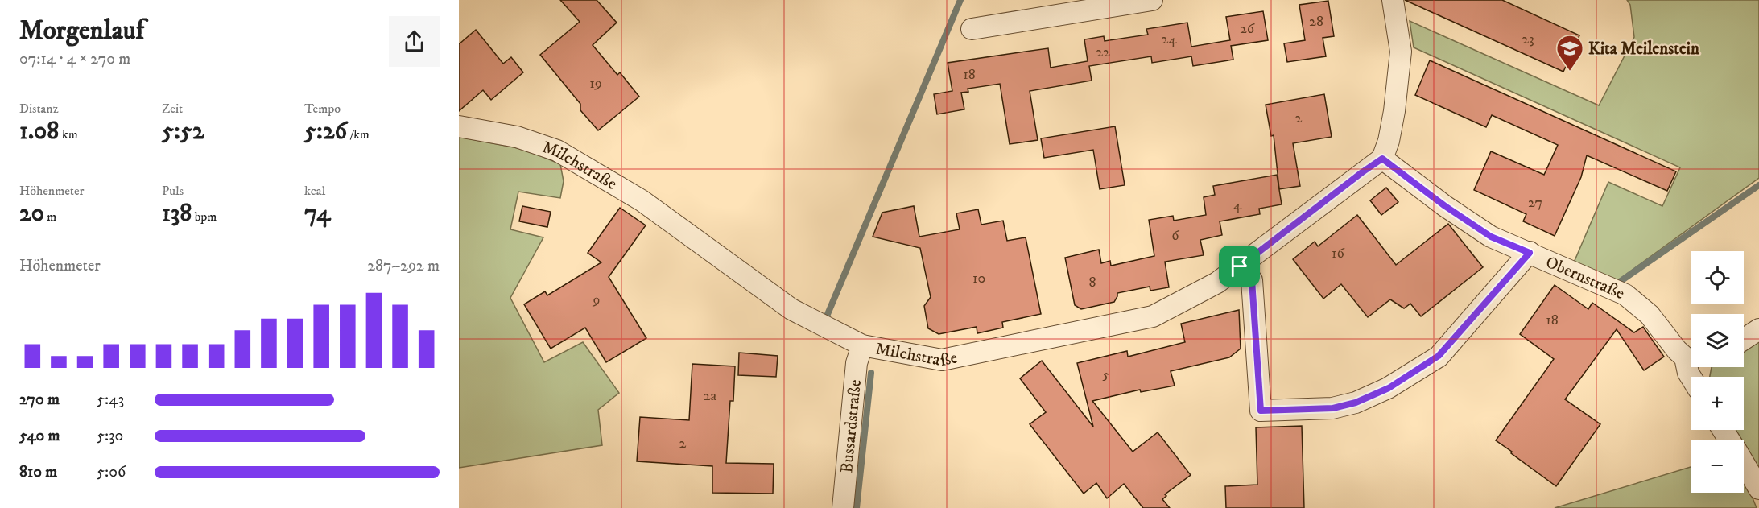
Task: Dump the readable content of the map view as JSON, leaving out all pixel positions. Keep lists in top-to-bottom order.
{
  "streets": {
    "street": ["Milchstraße", "Obernstraße", "Bussardstraße"]
  },
  "crossings": [
    ["Milchstraße", "Obernstraße"],
    ["Milchstraße", "Bussardstraße"]
  ],
  "places": {
    "school or university": ["Kita Meilenstein"]
  },
  "house_numbers": [
    "28",
    "26",
    "24",
    "23",
    "22",
    "18",
    "19",
    "2",
    "27",
    "4",
    "6",
    "16",
    "10",
    "8",
    "9",
    "18",
    "5",
    "2a",
    "2"
  ],
  "page": {
    "heading": ["Morgenlauf", "07:14 · 4 × 270 m"],
    "stats": [
      ["Distanz", "1.08 km"],
      ["Zeit", "5:52"],
      ["Tempo", "5:26 /km"],
      ["Höhenmeter", "20 m"],
      ["Puls", "138 bpm"],
      ["kcal", "74"]
    ],
    "chart": ["Höhenmeter", "287–292 m"],
    "map_buttons": ["+", "−"],
    "list": [
      {
        "name": "270 m",
        "note": "5:43"
      },
      {
        "name": "540 m",
        "note": "5:30"
      },
      {
        "name": "810 m",
        "note": "5:06"
      }
    ]
  }
}
